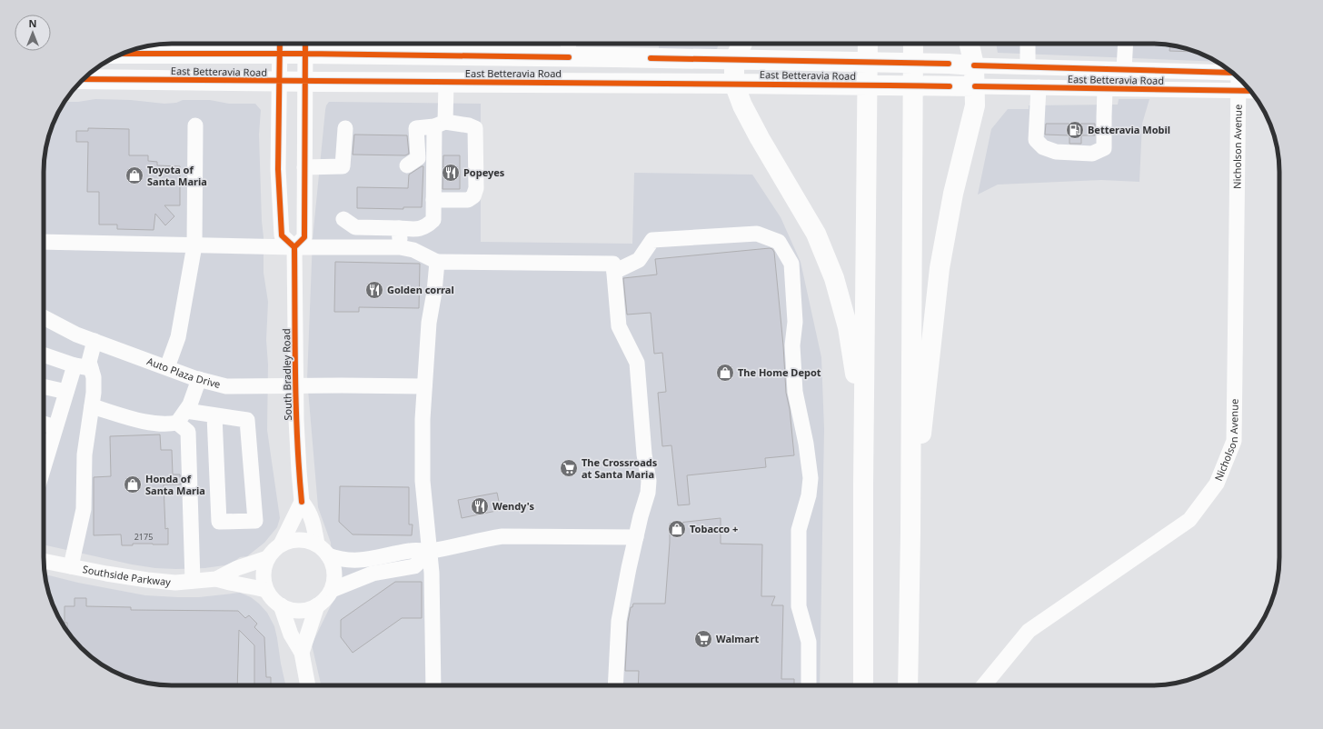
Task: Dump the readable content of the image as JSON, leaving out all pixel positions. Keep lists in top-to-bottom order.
{
  "streets": {
    "highway": ["East Betteravia Road"],
    "street": [
      "Nicholson Avenue",
      "Auto Plaza Drive",
      "South Bradley Road",
      "Southside Parkway"
    ]
  },
  "crossings": [
    ["East Betteravia Road", "Nicholson Avenue"],
    ["Auto Plaza Drive", "South Bradley Road"],
    ["South Bradley Road", "Southside Parkway"]
  ],
  "places": {
    "fuel station": ["Betteravia Mobil"],
    "restaurant": ["Popeyes", "Golden corral", "Wendy's"],
    "shop": [
      "Toyota of Santa Maria",
      "The Home Depot",
      "Honda of Santa Maria",
      "Tobacco +"
    ],
    "supermarket": ["The Crossroads at Santa Maria", "Walmart"]
  },
  "house_numbers": ["2175"],
  "north": "top"
}
